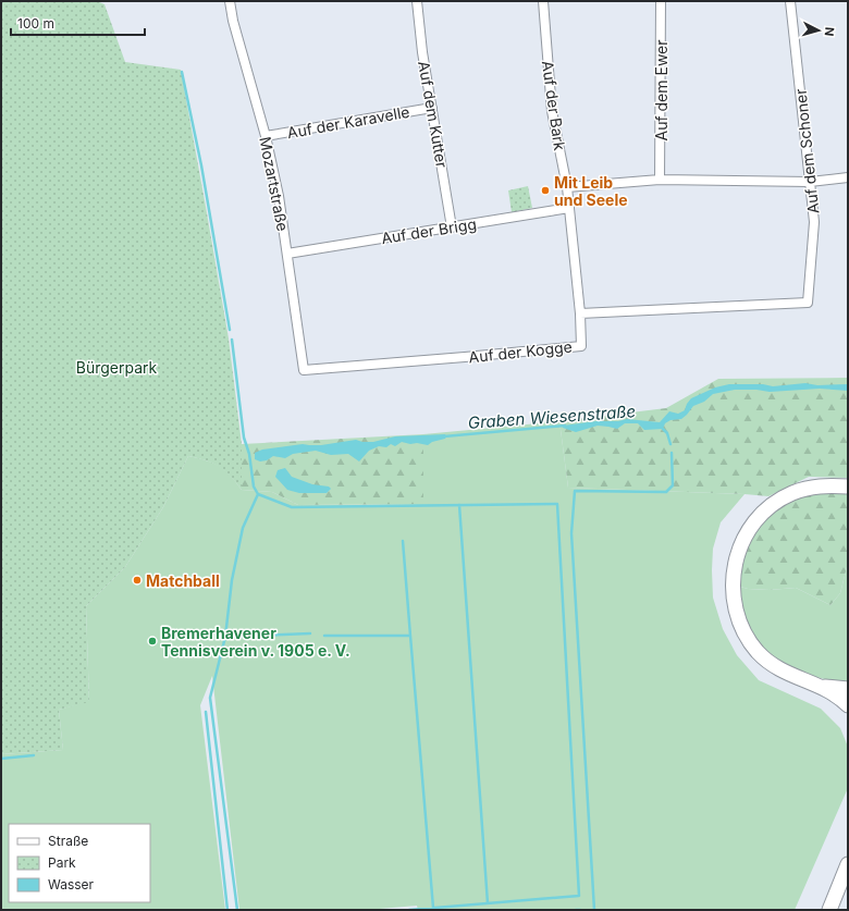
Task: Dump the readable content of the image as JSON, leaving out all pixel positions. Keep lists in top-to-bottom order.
{
  "streets": {
    "street": [
      "Auf dem Ewer",
      "Auf der Bark",
      "Auf dem Kutter",
      "Auf der Karavelle",
      "Auf dem Schoner",
      "Mozartstraße",
      "Auf der Brigg",
      "Auf der Kogge"
    ]
  },
  "crossings": [
    ["Auf der Bark", "Auf dem Schoner"],
    ["Auf der Bark", "Auf der Brigg"],
    ["Auf der Bark", "Auf der Kogge"],
    ["Auf dem Kutter", "Auf der Karavelle"],
    ["Auf dem Kutter", "Auf der Brigg"],
    ["Auf der Karavelle", "Mozartstraße"],
    ["Auf dem Schoner", "Auf der Kogge"],
    ["Mozartstraße", "Auf der Brigg"],
    ["Mozartstraße", "Auf der Kogge"]
  ],
  "water": ["Graben Wiesenstraße"],
  "parks": ["Bürgerpark"],
  "places": ["Mit Leib und Seele", "Matchball", "Bremerhavener Tennisverein v. 1905 e. V."],
  "legend": ["Straße", "Park", "Wasser"],
  "scale_bar": "100 m",
  "north": "right"
}
